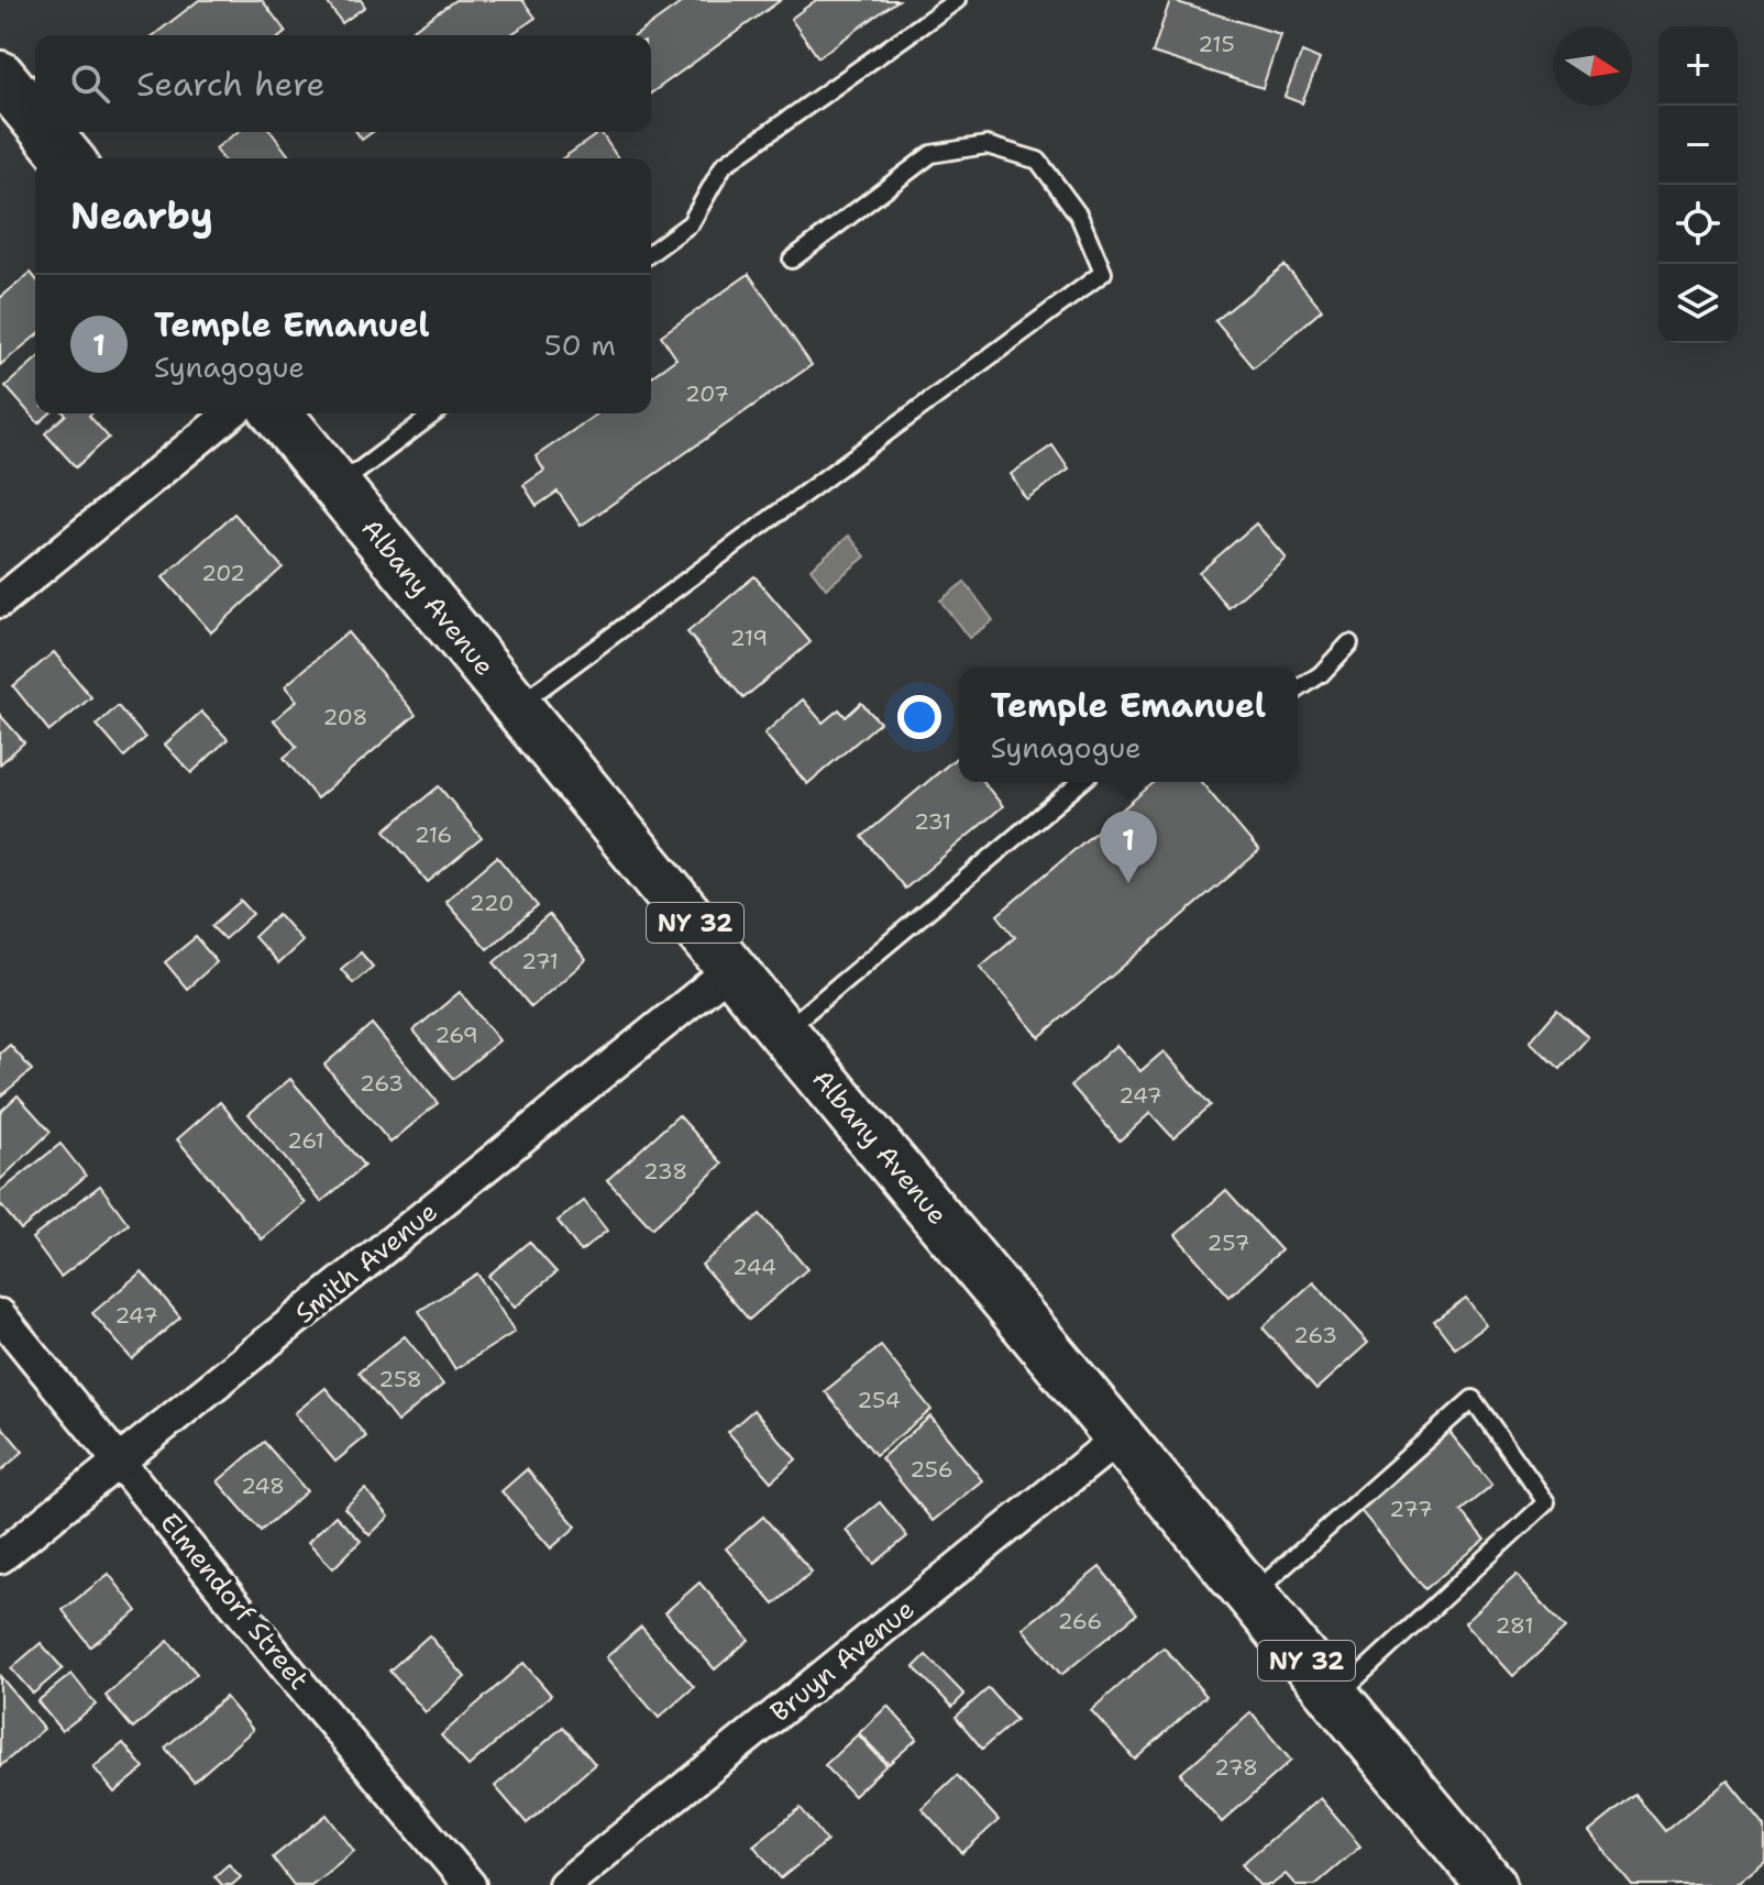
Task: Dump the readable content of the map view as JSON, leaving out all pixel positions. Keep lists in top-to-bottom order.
{
  "streets": {
    "main road": ["Albany Avenue", "NY 32"],
    "street": ["Smith Avenue", "Elmendorf Street", "Bruyn Avenue"]
  },
  "crossings": [
    ["Albany Avenue", "Smith Avenue"],
    ["Albany Avenue", "Bruyn Avenue"],
    ["Smith Avenue", "Elmendorf Street"]
  ],
  "house_numbers": [
    "215",
    "207",
    "202",
    "219",
    "208",
    "231",
    "216",
    "220",
    "271",
    "269",
    "263",
    "247",
    "261",
    "238",
    "257",
    "244",
    "247",
    "263",
    "258",
    "254",
    "256",
    "248",
    "277",
    "266",
    "281",
    "278"
  ],
  "north": "right",
  "page": {
    "map_buttons": ["+", "−"],
    "search": "Search here",
    "heading": "Nearby",
    "list": [
      {
        "mark": "1",
        "name": "Temple Emanuel",
        "note": "Synagogue",
        "value": "50 m"
      }
    ],
    "popup": ["Temple Emanuel", "Synagogue"],
    "pins": "1"
  }
}
